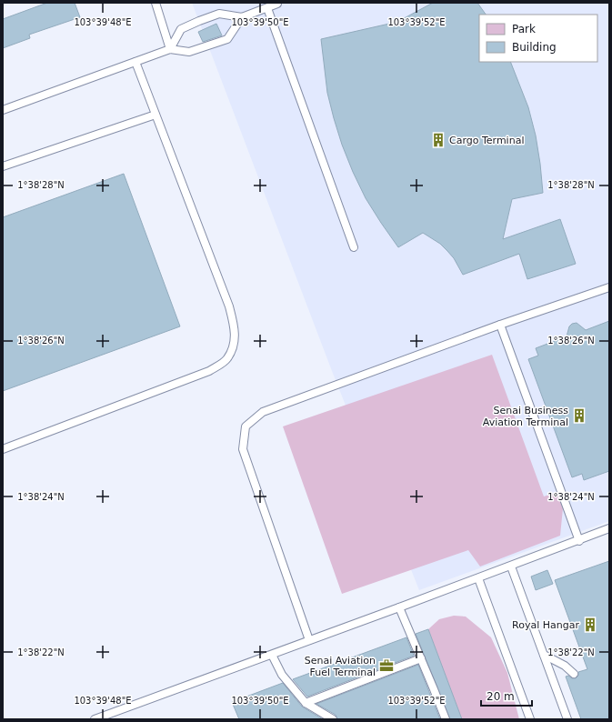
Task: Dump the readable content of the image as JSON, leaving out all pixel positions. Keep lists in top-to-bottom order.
{
  "places": {
    "building": ["Cargo Terminal", "Senai Business Aviation Terminal", "Royal Hangar"],
    "office": ["Senai Aviation Fuel Terminal"]
  },
  "legend": ["Park", "Building"],
  "scale_bar": "20 m",
  "coordinates": [
    "103°39'48\"E",
    "103°39'50\"E",
    "103°39'52\"E",
    "1°38'28\"N",
    "1°38'26\"N",
    "1°38'24\"N",
    "1°38'22\"N"
  ]
}
